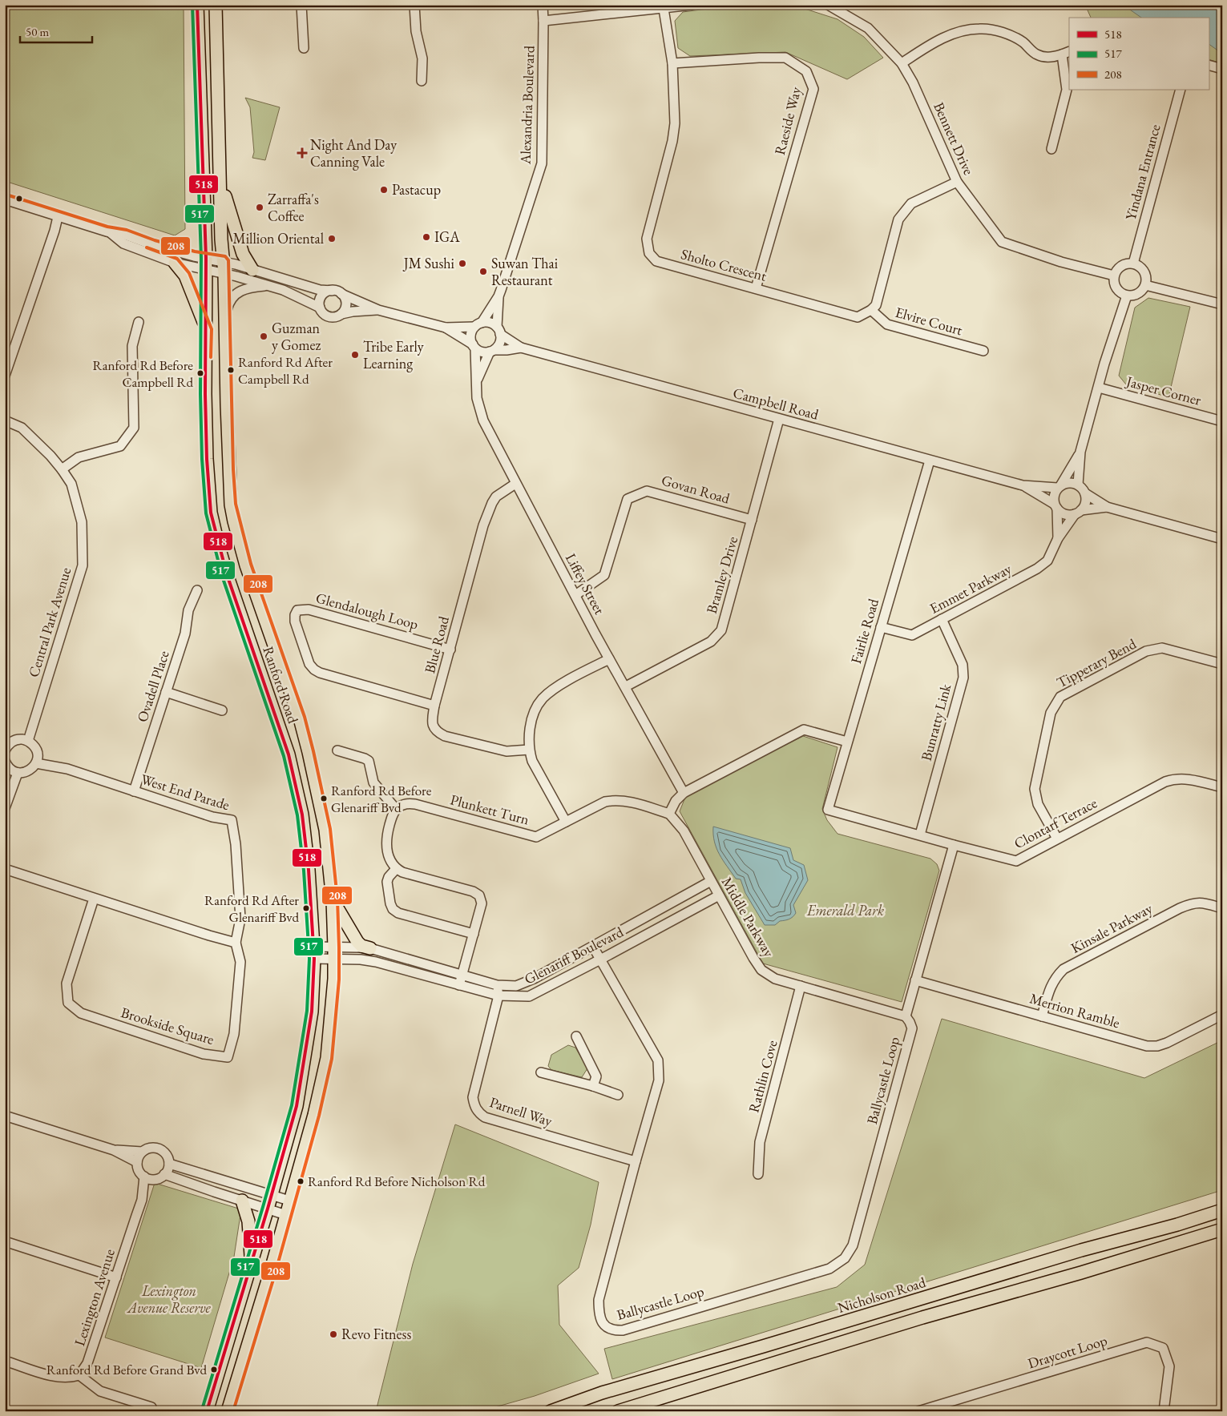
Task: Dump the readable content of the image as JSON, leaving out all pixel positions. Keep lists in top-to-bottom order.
{
  "streets": {
    "main road": ["Ranford Road", "Nicholson Road"],
    "street": [
      "Alexandria Boulevard",
      "Raeside Way",
      "Bennett Drive",
      "Yindana Entrance",
      "Sholto Crescent",
      "Elvire Court",
      "Jasper Corner",
      "Campbell Road",
      "Govan Road",
      "Bramley Drive",
      "Liffey Street",
      "Emmet Parkway",
      "Glendalough Loop",
      "Central Park Avenue",
      "Fairlie Road",
      "Blue Road",
      "Tipperary Bend",
      "Ovadell Place",
      "Bunratty Link",
      "West End Parade",
      "Plunkett Turn",
      "Clontarf Terrace",
      "Middle Parkway",
      "Kinsale Parkway",
      "Glenariff Boulevard",
      "Merrion Ramble",
      "Brookside Square",
      "Rathlin Cove",
      "Ballycastle Loop",
      "Parnell Way",
      "Lexington Avenue",
      "Draycott Loop"
    ]
  },
  "crossings": [
    ["Alexandria Boulevard", "Campbell Road"],
    ["Alexandria Boulevard", "Liffey Street"],
    ["Raeside Way", "Sholto Crescent"],
    ["Bennett Drive", "Yindana Entrance"],
    ["Sholto Crescent", "Elvire Court"],
    ["Campbell Road", "Bramley Drive"],
    ["Campbell Road", "Liffey Street"],
    ["Campbell Road", "Emmet Parkway"],
    ["Campbell Road", "Fairlie Road"],
    ["Govan Road", "Bramley Drive"],
    ["Govan Road", "Liffey Street"],
    ["Bramley Drive", "Liffey Street"],
    ["Liffey Street", "Blue Road"],
    ["Emmet Parkway", "Fairlie Road"],
    ["Emmet Parkway", "Bunratty Link"],
    ["Glendalough Loop", "Blue Road"],
    ["Fairlie Road", "Clontarf Terrace"],
    ["Tipperary Bend", "Clontarf Terrace"],
    ["Ranford Road", "Glenariff Boulevard"],
    ["Ovadell Place", "West End Parade"],
    ["Bunratty Link", "Clontarf Terrace"],
    ["West End Parade", "Brookside Square"],
    ["Plunkett Turn", "Middle Parkway"],
    ["Middle Parkway", "Glenariff Boulevard"],
    ["Middle Parkway", "Rathlin Cove"],
    ["Middle Parkway", "Ballycastle Loop"],
    ["Kinsale Parkway", "Merrion Ramble"],
    ["Glenariff Boulevard", "Ballycastle Loop"],
    ["Glenariff Boulevard", "Parnell Way"],
    ["Ballycastle Loop", "Parnell Way"]
  ],
  "parks": ["Emerald Park", "Lexington Avenue Reserve"],
  "places": {
    "health": ["Night And Day Canning Vale"],
    "other": [
      "Pastacup",
      "Zarraffa's Coffee",
      "IGA",
      "Million Oriental",
      "JM Sushi",
      "Suwan Thai Restaurant",
      "Guzman y Gomez",
      "Tribe Early Learning",
      "Ranford Rd After Campbell Rd",
      "Ranford Rd Before Campbell Rd",
      "Ranford Rd Before Glenariff Bvd",
      "Ranford Rd After Glenariff Bvd",
      "Ranford Rd Before Nicholson Rd",
      "Revo Fitness",
      "Ranford Rd Before Grand Bvd"
    ]
  },
  "lines": ["transit line 518", "transit line 517", "transit line 208"],
  "legend": ["518", "517", "208"],
  "scale_bar": "50 m"
}
